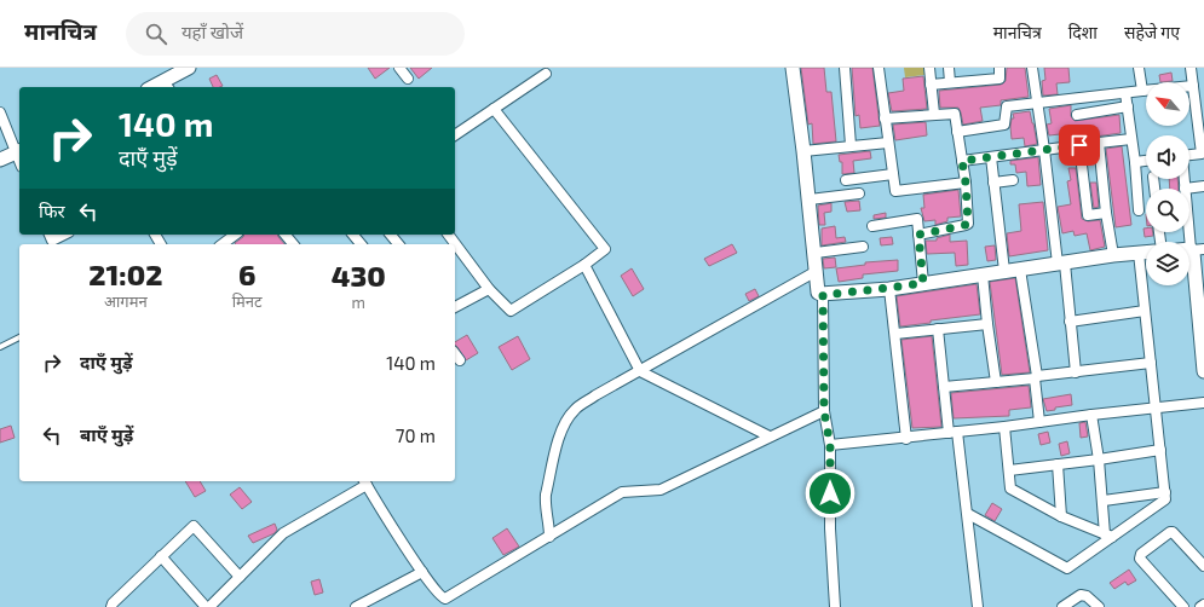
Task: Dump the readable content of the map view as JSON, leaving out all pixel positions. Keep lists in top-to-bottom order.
{
  "north": "top left",
  "page": {
    "header": "मानचित्र",
    "search": "यहाँ खोजें",
    "nav": ["मानचित्र", "दिशा", "सहेजे गए"],
    "turn": ["140 m", "दाएँ मुड़ें"],
    "then": "फिर",
    "eta": [
      "21:02",
      "आगमन",
      "6",
      "मिनट",
      "430",
      "m"
    ],
    "list": [
      {
        "name": "दाएँ मुड़ें",
        "value": "140 m"
      },
      {
        "name": "बाएँ मुड़ें",
        "value": "70 m"
      }
    ]
  }
}
